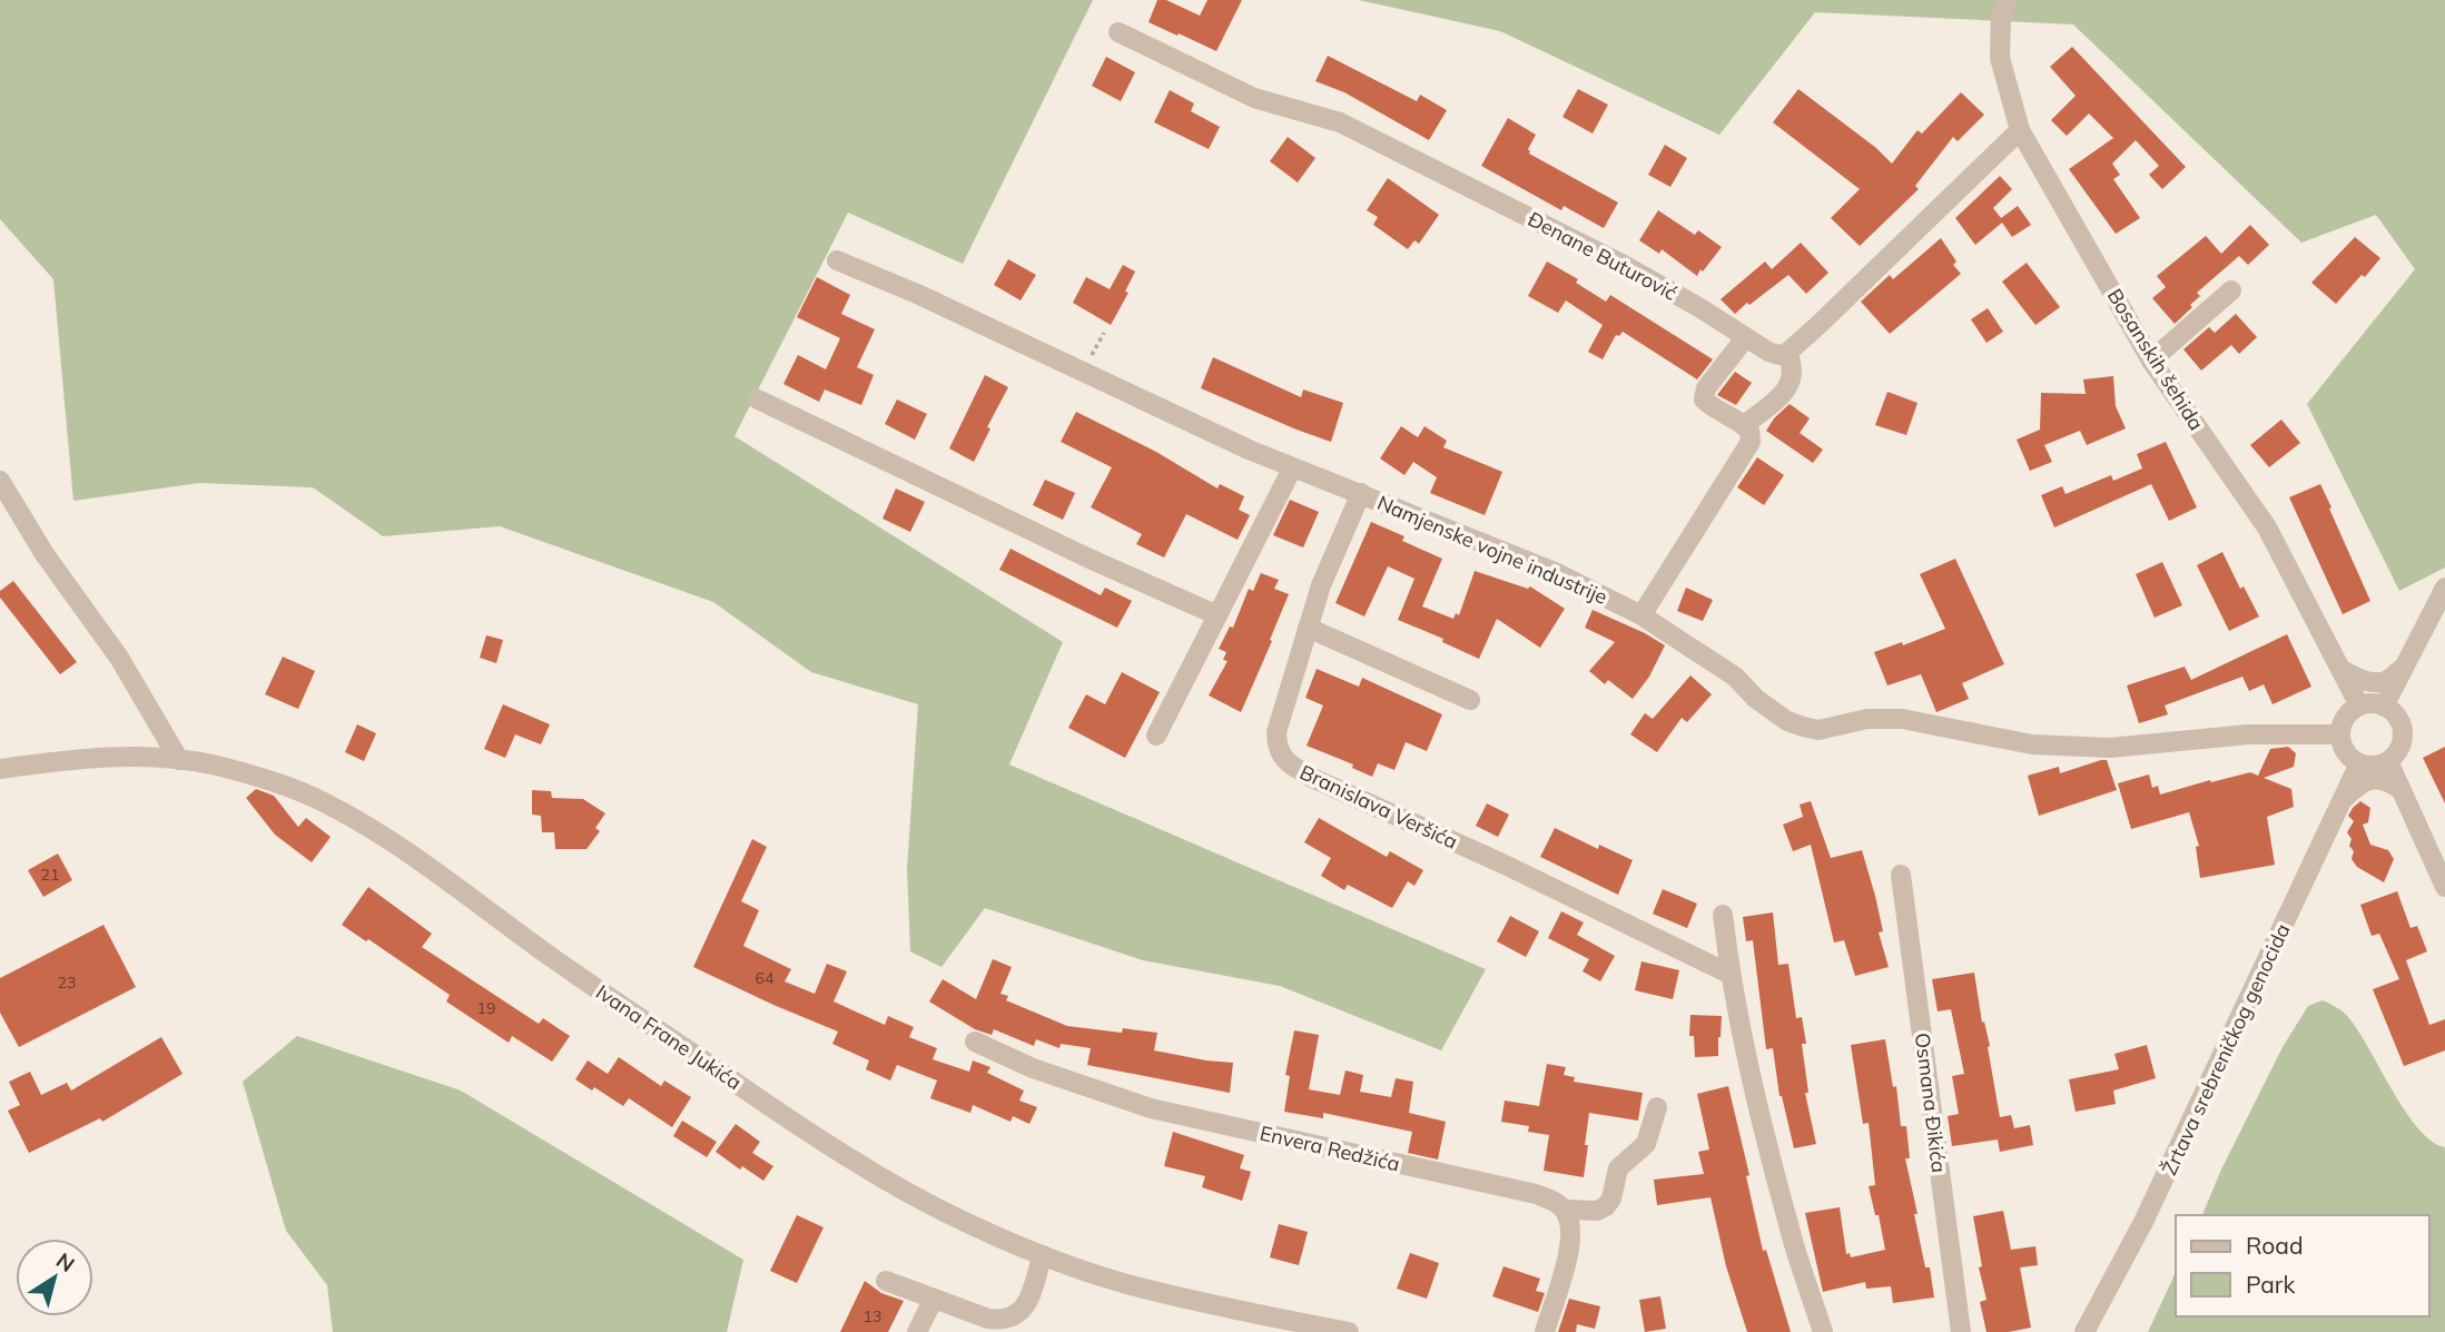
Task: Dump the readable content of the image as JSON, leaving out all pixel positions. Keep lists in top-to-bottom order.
{
  "streets": {
    "street": [
      "Đenane Buturović",
      "Bosanskih šehida",
      "Namjenske vojne industrije",
      "Branislava Veršića",
      "Ivana Frane Jukića",
      "Žrtava srebreničkog genocida",
      "Osmana Đikića",
      "Envera Redžića"
    ]
  },
  "crossings": [
    ["Bosanskih šehida", "Namjenske vojne industrije"],
    ["Bosanskih šehida", "Žrtava srebreničkog genocida"],
    ["Namjenske vojne industrije", "Branislava Veršića"],
    ["Namjenske vojne industrije", "Žrtava srebreničkog genocida"]
  ],
  "house_numbers": [
    "21",
    "64",
    "23",
    "19",
    "13"
  ],
  "legend": ["Road", "Park"],
  "north": "top right"
}
